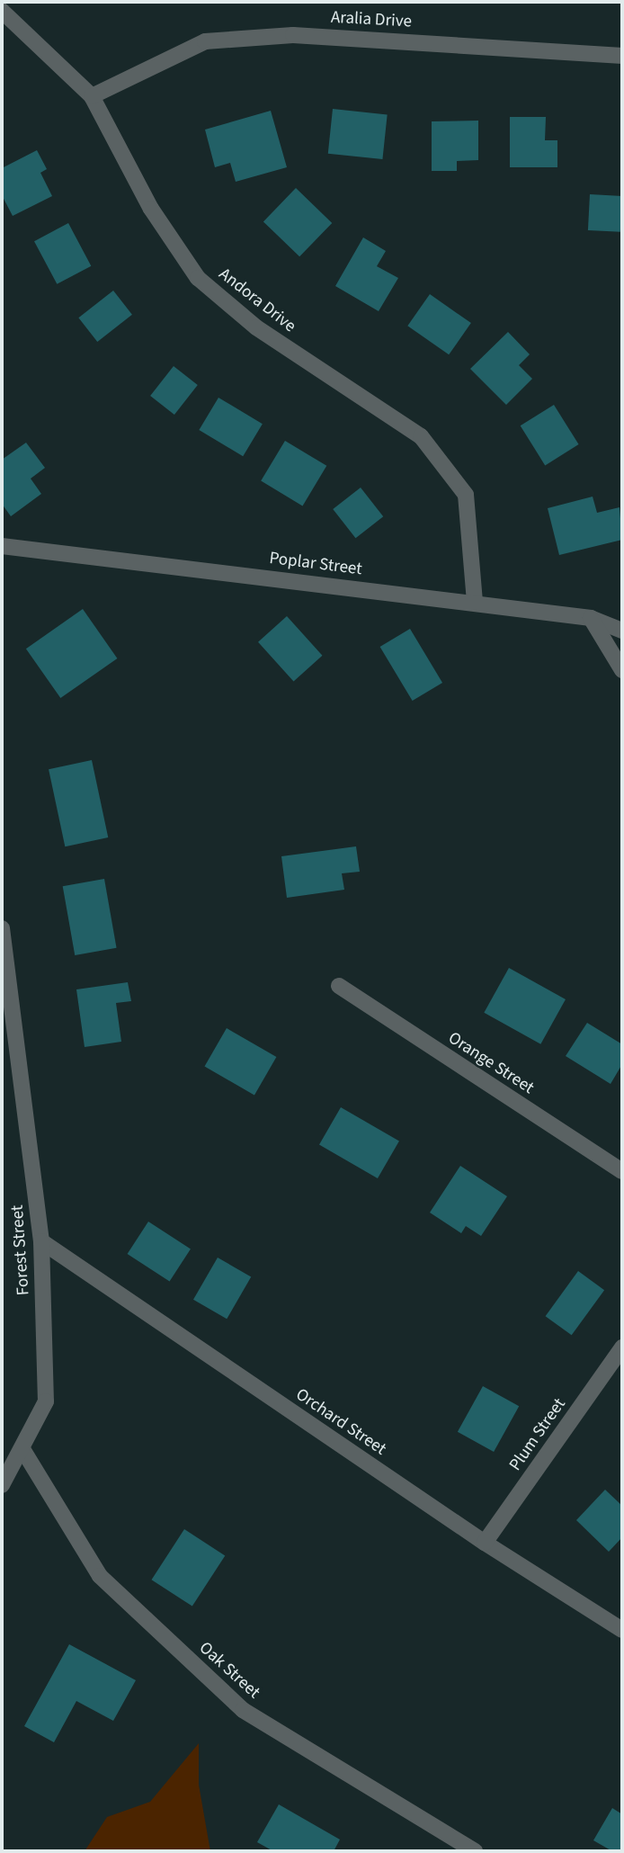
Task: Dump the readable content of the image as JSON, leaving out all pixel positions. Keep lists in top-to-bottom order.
{
  "streets": {
    "street": [
      "Aralia Drive",
      "Andora Drive",
      "Poplar Street",
      "Orange Street",
      "Forest Street",
      "Orchard Street",
      "Plum Street",
      "Oak Street"
    ]
  },
  "crossings": [
    ["Aralia Drive", "Andora Drive"],
    ["Andora Drive", "Poplar Street"],
    ["Forest Street", "Orchard Street"],
    ["Forest Street", "Oak Street"],
    ["Orchard Street", "Plum Street"]
  ]
}
